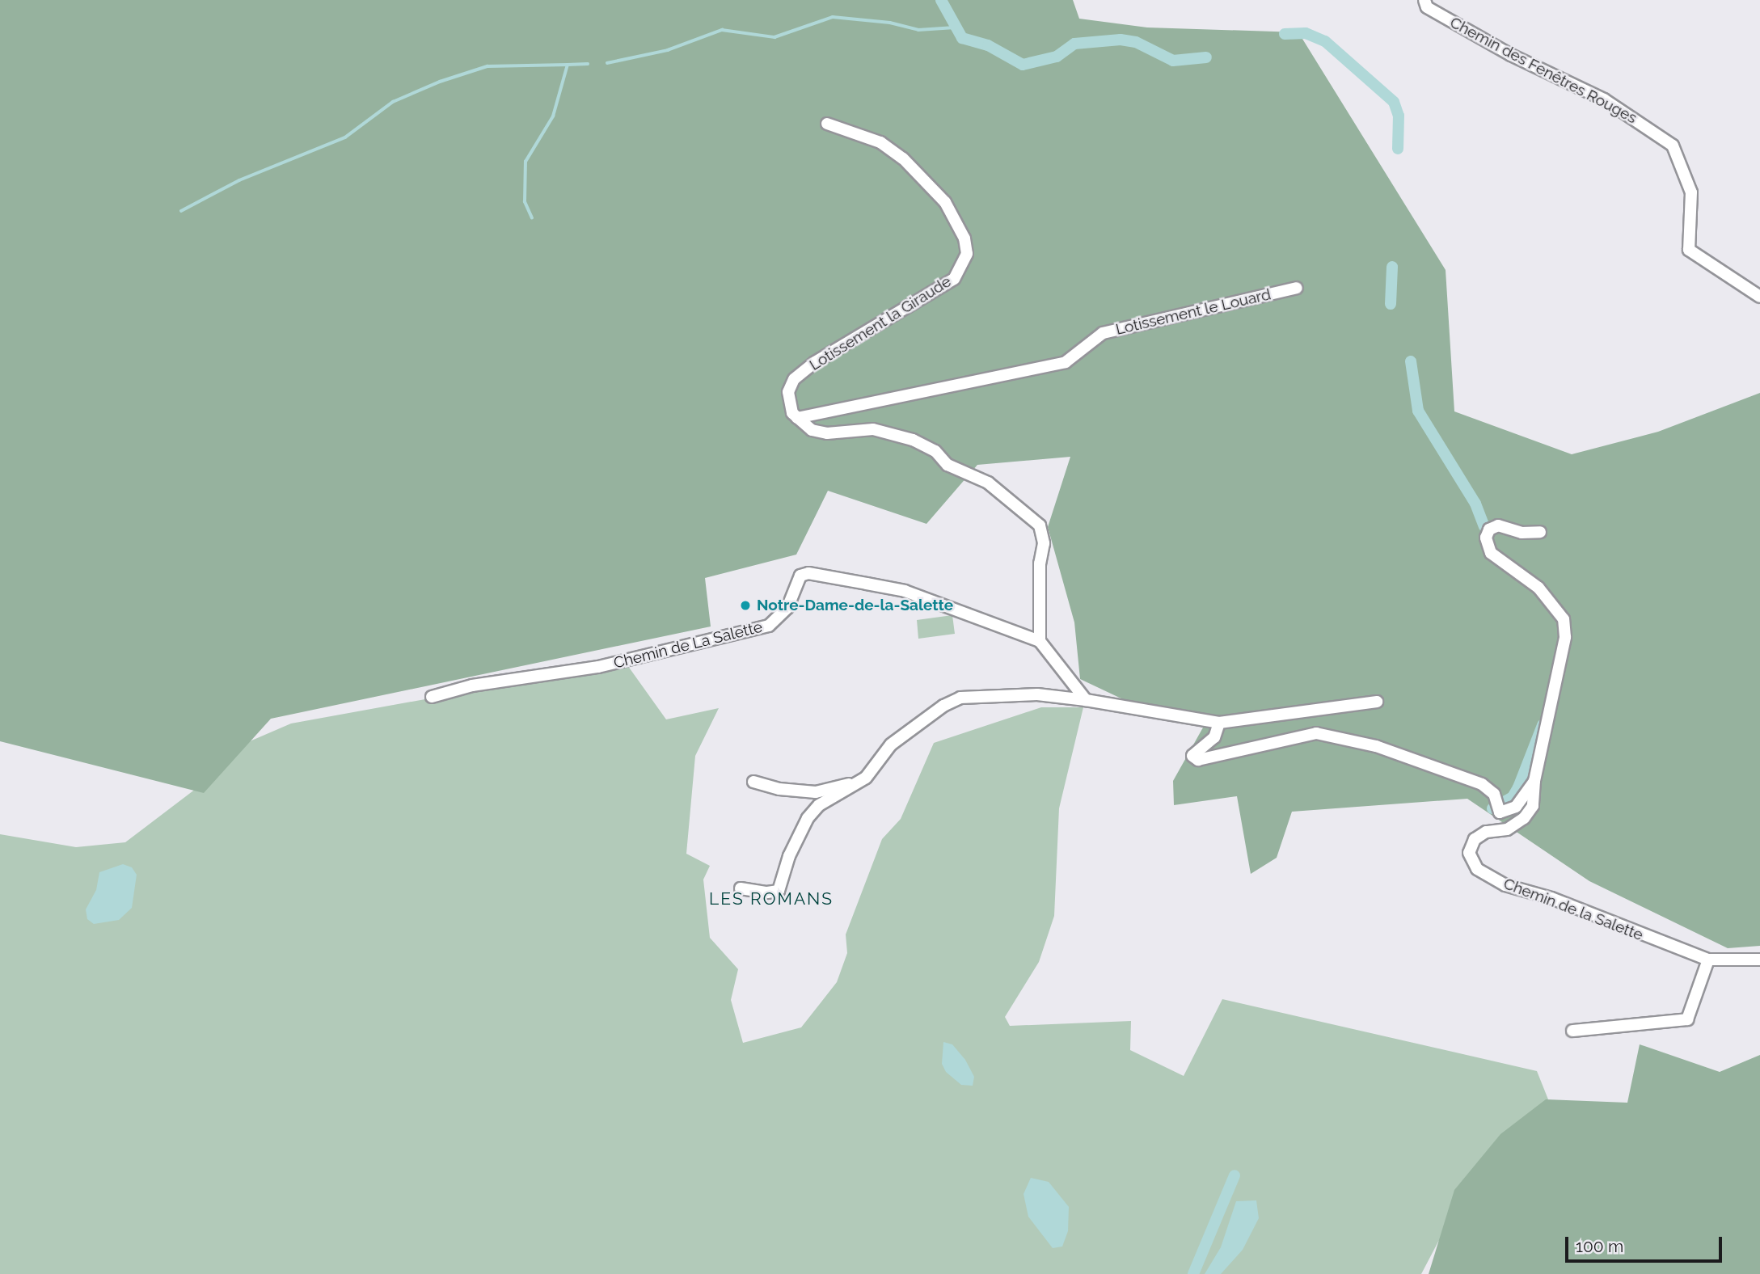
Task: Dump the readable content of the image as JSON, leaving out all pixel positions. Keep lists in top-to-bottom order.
{
  "streets": {
    "street": [
      "Chemin des Fenêtres Rouges",
      "Lotissement le Louard",
      "Lotissement la Giraude",
      "Chemin de La Salette",
      "Chemin de la Salette"
    ]
  },
  "crossings": [
    ["Lotissement le Louard", "Lotissement la Giraude"]
  ],
  "districts": ["LES ROMANS"],
  "places": ["Notre-Dame-de-la-Salette"],
  "scale_bar": "100 m"
}
